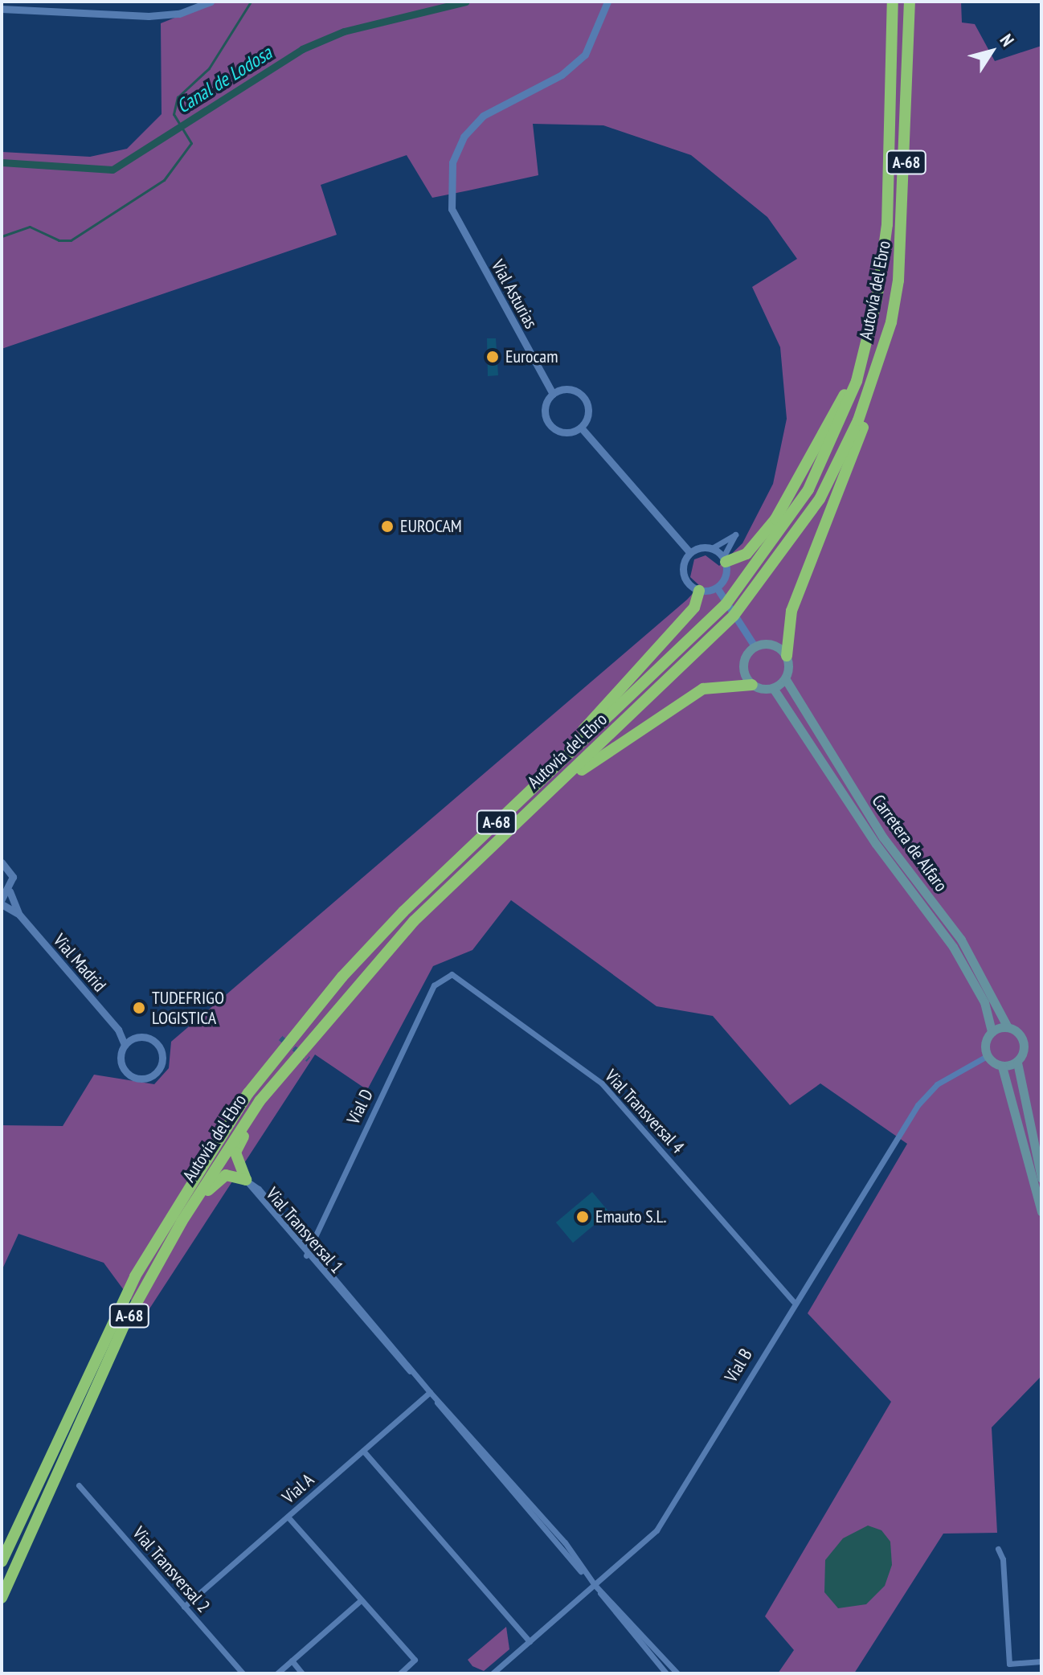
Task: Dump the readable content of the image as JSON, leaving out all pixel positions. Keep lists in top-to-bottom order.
{
  "streets": {
    "highway": ["A-68", "Autovía del Ebro"],
    "main road": ["Carretera de Alfaro"],
    "street": [
      "Vial Asturias",
      "Vial Madrid",
      "Vial D",
      "Vial Transversal 4",
      "Vial Transversal 1",
      "Vial B",
      "Vial A",
      "Vial Transversal 2"
    ]
  },
  "crossings": [
    ["Carretera de Alfaro", "Vial B"],
    ["Vial D", "Vial Transversal 4"],
    ["Vial D", "Vial Transversal 1"],
    ["Vial Transversal 4", "Vial B"],
    ["Vial Transversal 1", "Vial B"],
    ["Vial Transversal 1", "Vial A"],
    ["Vial A", "Vial Transversal 2"]
  ],
  "water": ["Canal de Lodosa"],
  "places": [
    "Eurocam",
    "EUROCAM",
    "TUDEFRIGO LOGISTICA",
    "Emauto S.L."
  ],
  "north": "top right"
}
